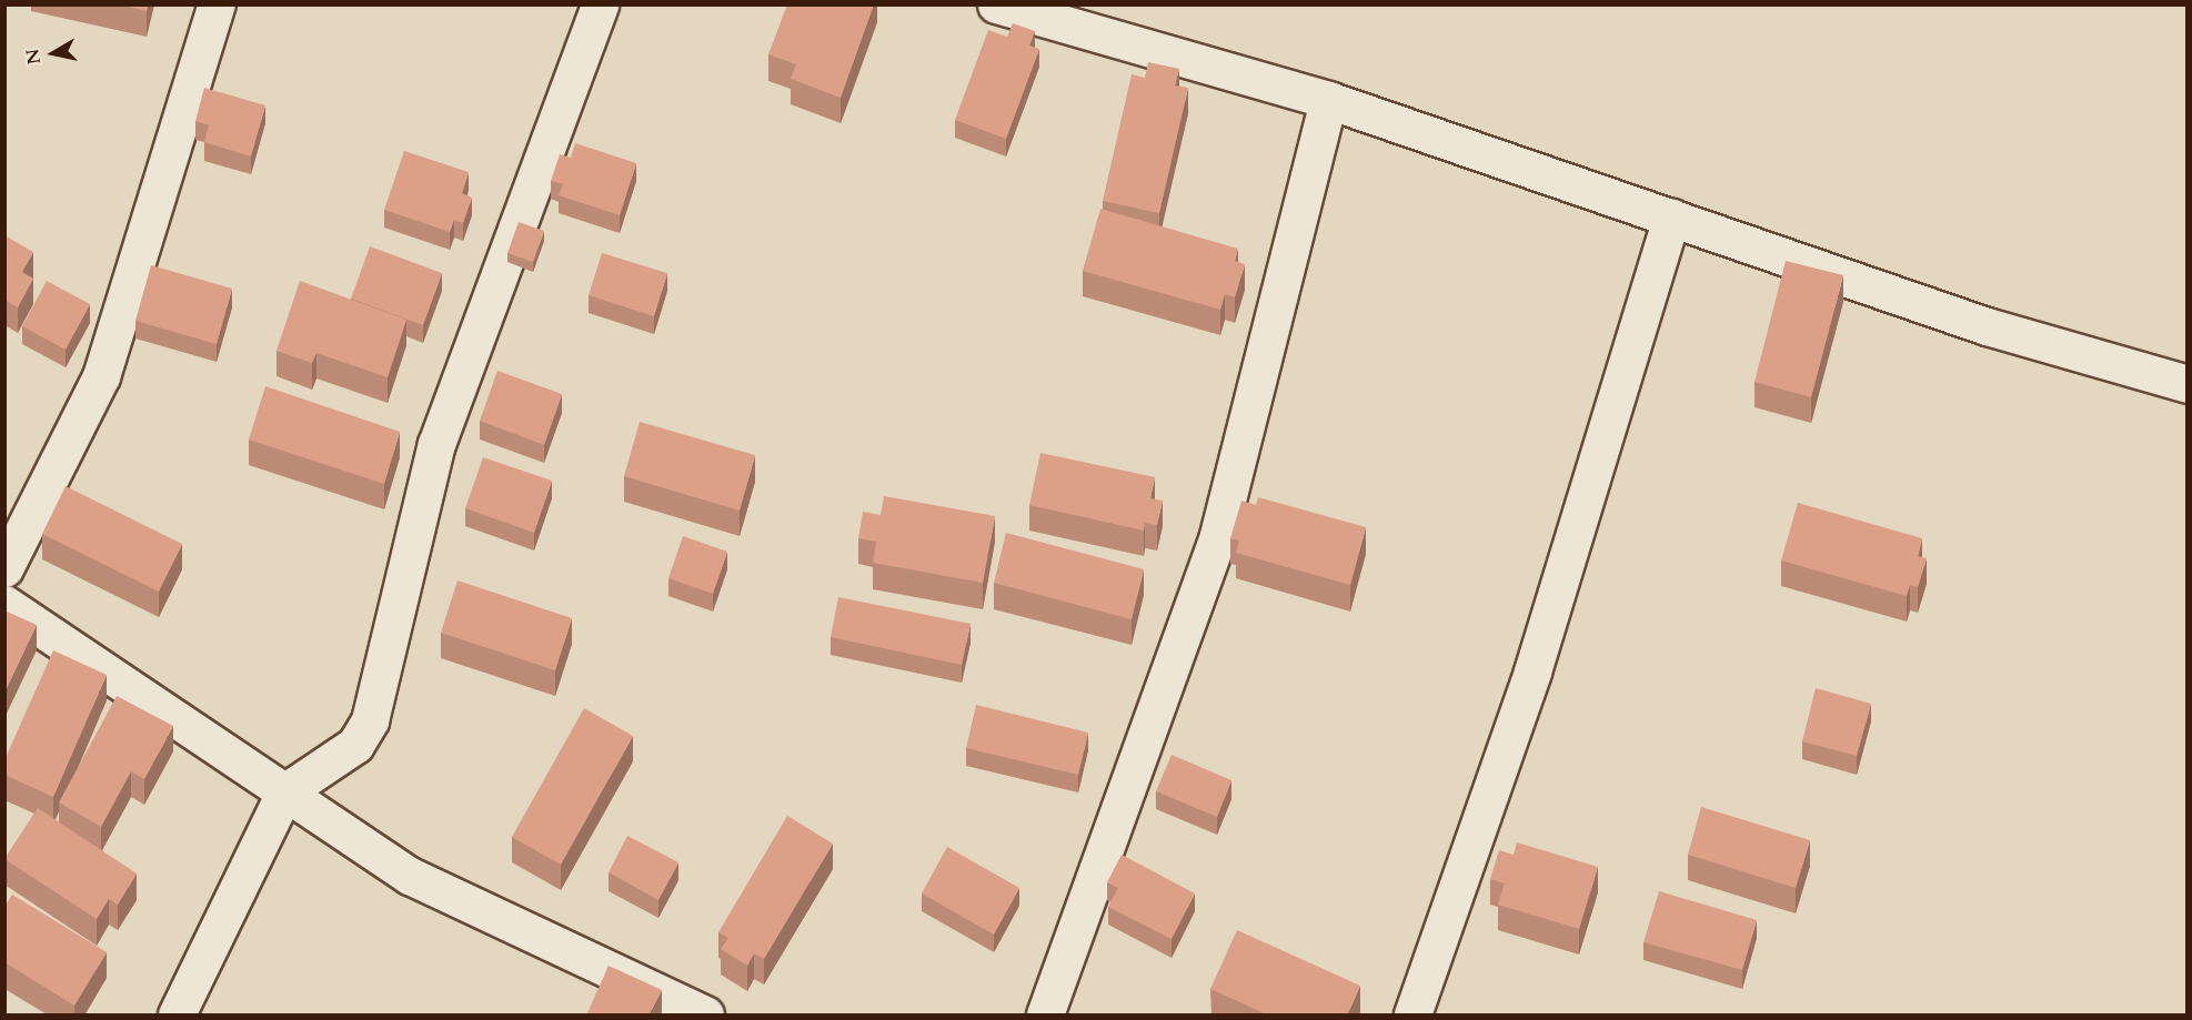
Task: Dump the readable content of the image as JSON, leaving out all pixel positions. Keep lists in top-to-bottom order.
{
  "north": "left"
}
